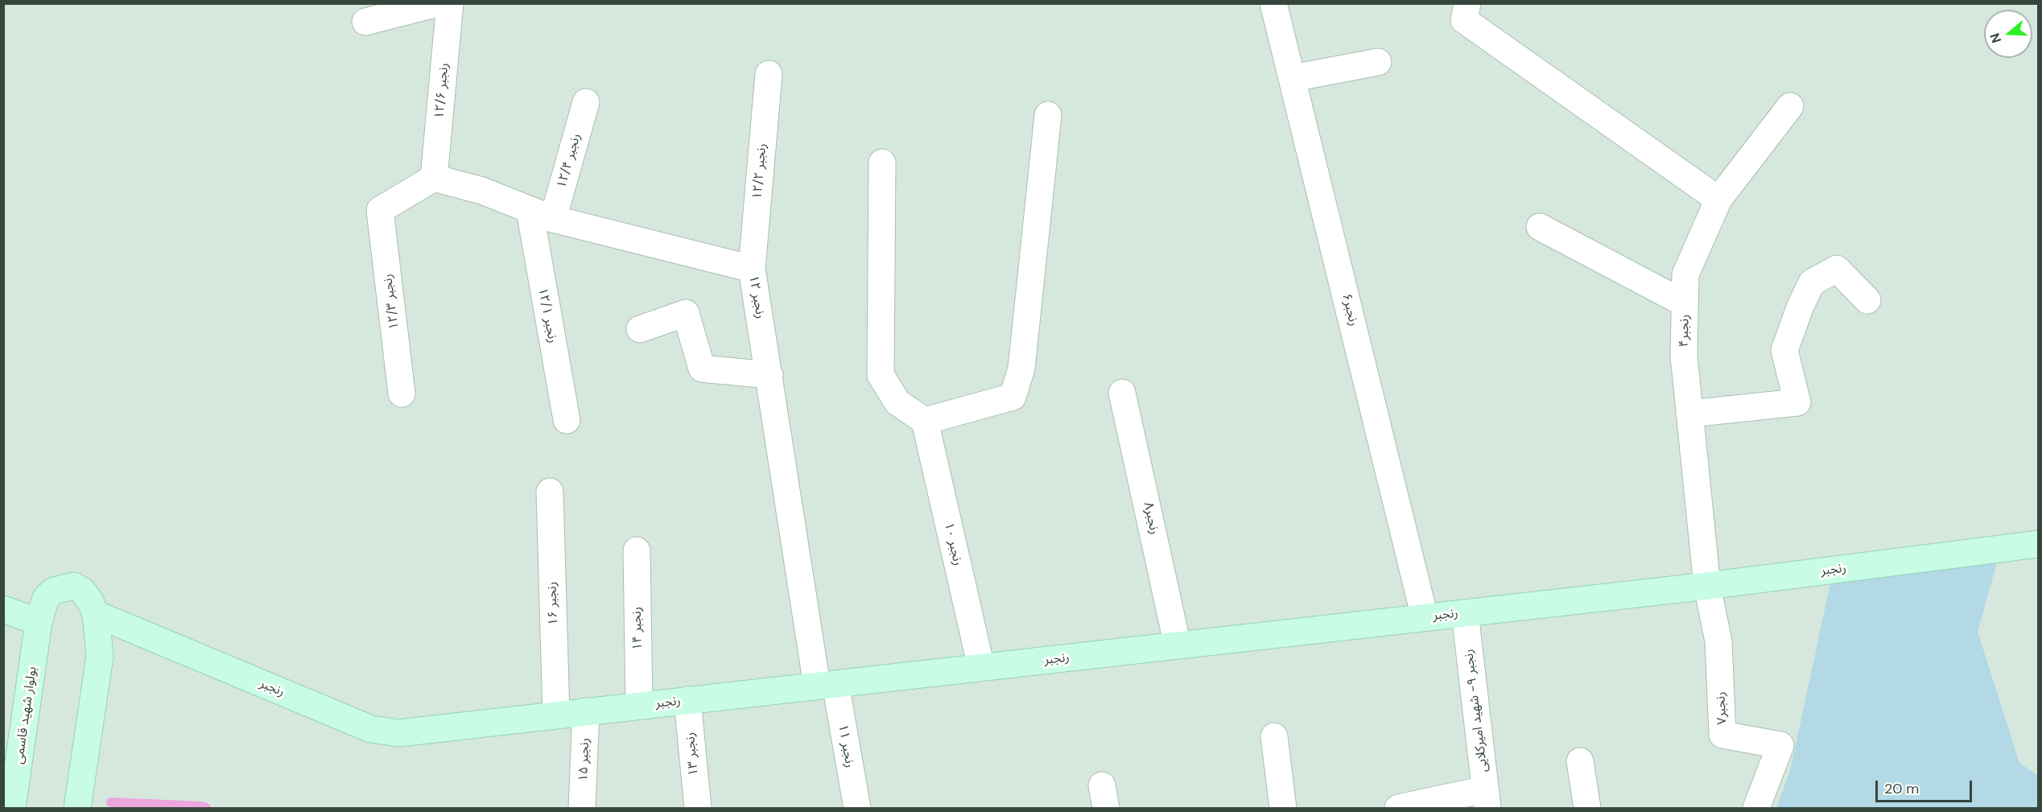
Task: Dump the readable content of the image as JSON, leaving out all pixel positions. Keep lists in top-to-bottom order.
{
  "streets": {
    "street": [
      "رنجبر ۱۲/۶",
      "رنجبر ۱۲/۴",
      "رنجبر ۱۲/۲",
      "رنجبر ۱۲",
      "رنجبر ۱۲/۳",
      "رنجبر۶",
      "رنجبر ۱۲/۱",
      "رنجبر۴",
      "رنجبر۸",
      "رنجبر ۱۰",
      "رنجبر",
      "رنجبر ۱۶",
      "رنجبر ۱۴",
      "رنجبر۷",
      "رنجبر ۹- شهید امیرکلایی",
      "بولوار شهید قاسمی",
      "رنجبر ۱۱",
      "رنجبر ۱۳",
      "رنجبر ۱۵"
    ]
  },
  "crossings": [
    ["رنجبر ۱۲/۶", "رنجبر ۱۲"],
    ["رنجبر ۱۲/۶", "رنجبر ۱۲/۳"],
    ["رنجبر ۱۲/۴", "رنجبر ۱۲"],
    ["رنجبر ۱۲/۴", "رنجبر ۱۲/۱"],
    ["رنجبر ۱۲/۲", "رنجبر ۱۲"],
    ["رنجبر ۱۲", "رنجبر ۱۲/۳"],
    ["رنجبر ۱۲", "رنجبر ۱۲/۱"],
    ["رنجبر ۱۲", "رنجبر"],
    ["رنجبر ۱۲", "رنجبر ۱۱"],
    ["رنجبر۶", "رنجبر"],
    ["رنجبر۴", "رنجبر"],
    ["رنجبر۴", "رنجبر۷"],
    ["رنجبر۸", "رنجبر"],
    ["رنجبر ۱۰", "رنجبر"],
    ["رنجبر", "رنجبر ۱۶"],
    ["رنجبر", "رنجبر ۱۴"],
    ["رنجبر", "رنجبر۷"],
    ["رنجبر", "رنجبر ۹- شهید امیرکلایی"],
    ["رنجبر", "بولوار شهید قاسمی"],
    ["رنجبر", "رنجبر ۱۱"],
    ["رنجبر", "رنجبر ۱۳"],
    ["رنجبر", "رنجبر ۱۵"]
  ],
  "scale_bar": "20 m",
  "north": "left"
}
